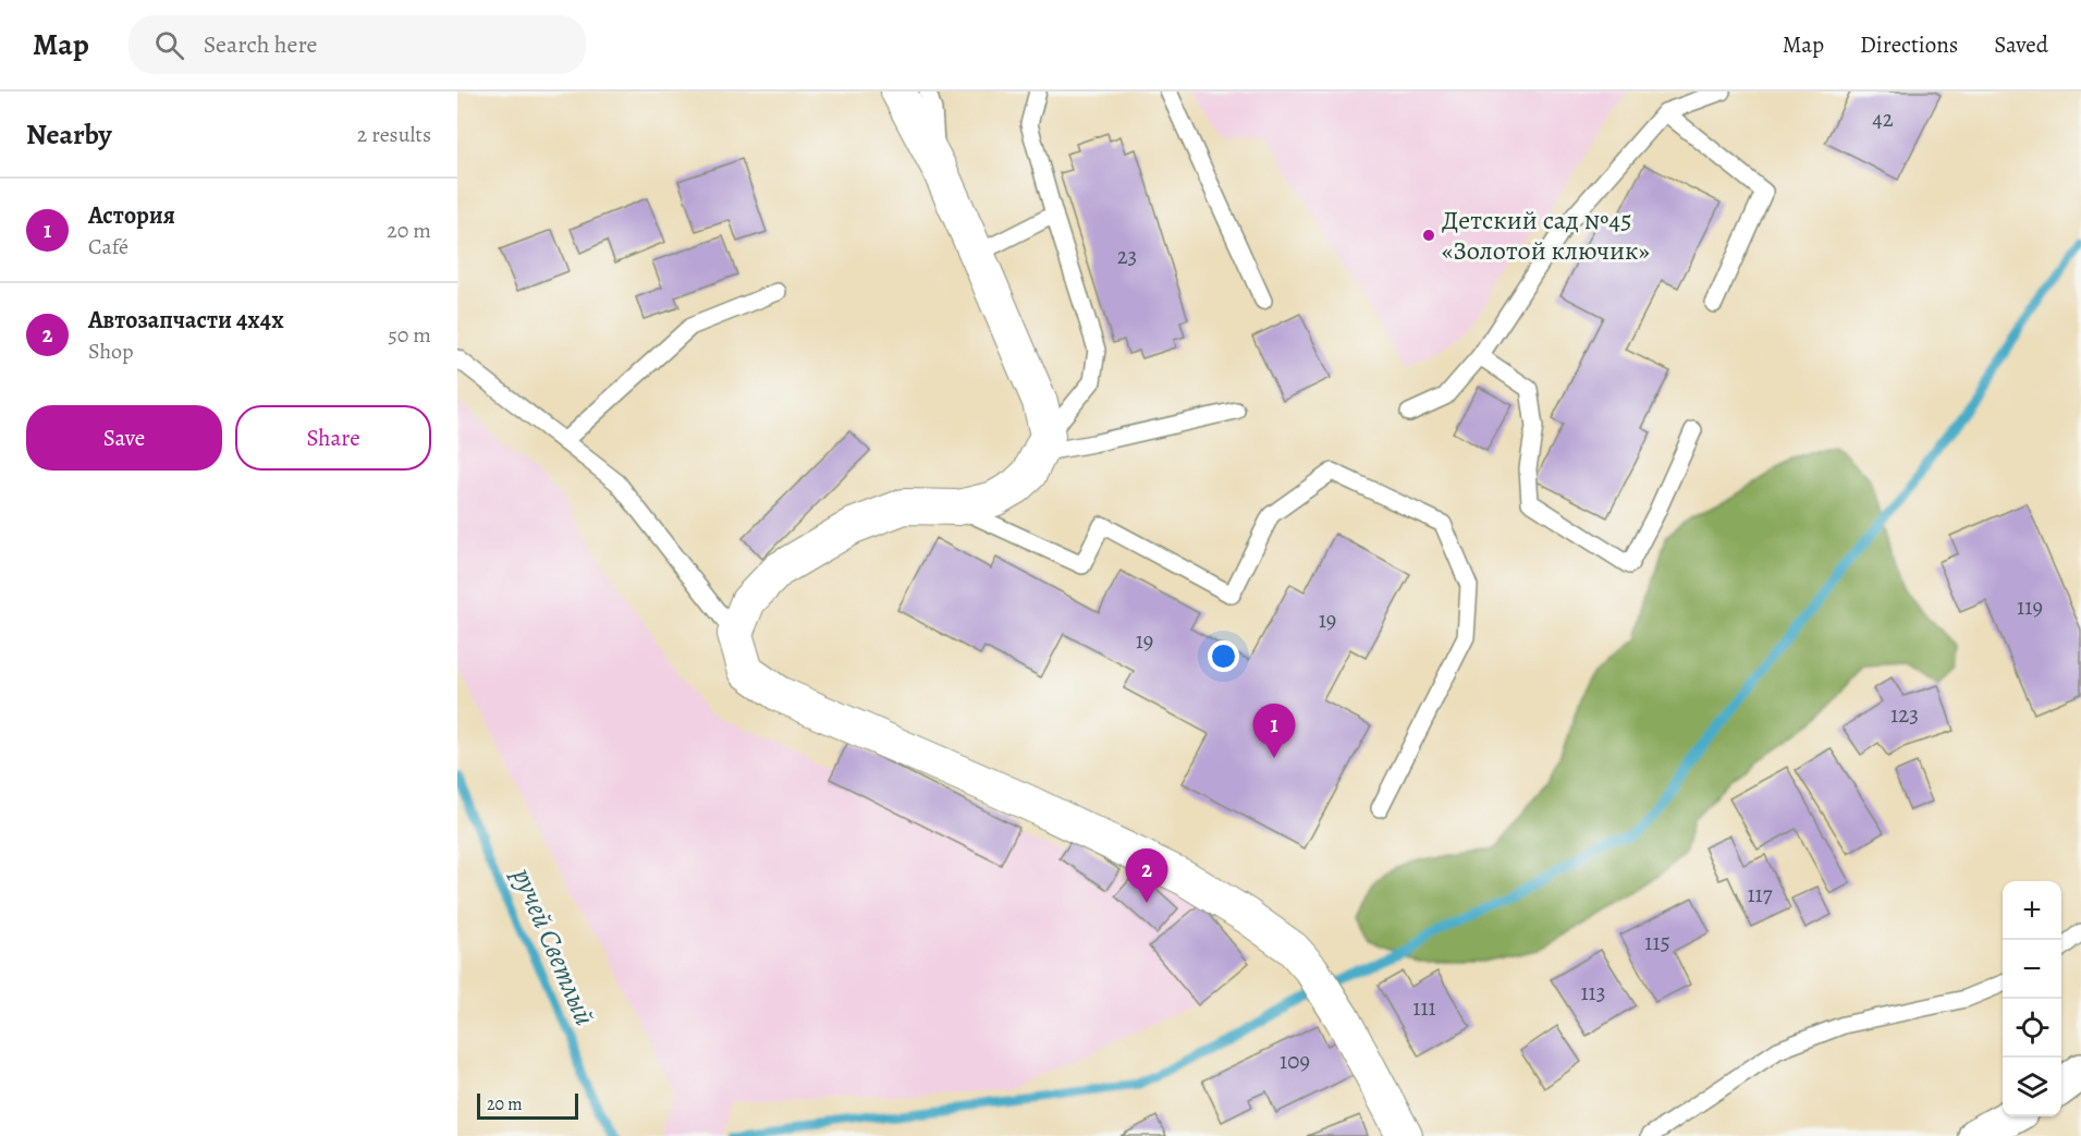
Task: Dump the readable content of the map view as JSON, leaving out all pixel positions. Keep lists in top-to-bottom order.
{
  "water": ["ручей Светлый"],
  "places": ["Детский сад №45 «Золотой ключик»"],
  "house_numbers": [
    "42",
    "23",
    "119",
    "19",
    "19",
    "123",
    "117",
    "115",
    "113",
    "111",
    "109"
  ],
  "scale_bar": "20 m",
  "page": {
    "header": "Map",
    "search": "Search here",
    "nav": ["Map", "Directions", "Saved"],
    "heading": ["Nearby", "2 results"],
    "list": [
      {
        "mark": "1",
        "name": "Астория",
        "note": "Café",
        "value": "20 m"
      },
      {
        "mark": "2",
        "name": "Автозапчасти 4х4х",
        "note": "Shop",
        "value": "50 m"
      }
    ],
    "buttons": ["Save", "Share"],
    "pins": ["1", "2"],
    "map_buttons": ["+", "−"],
    "scale": "20 m"
  }
}
